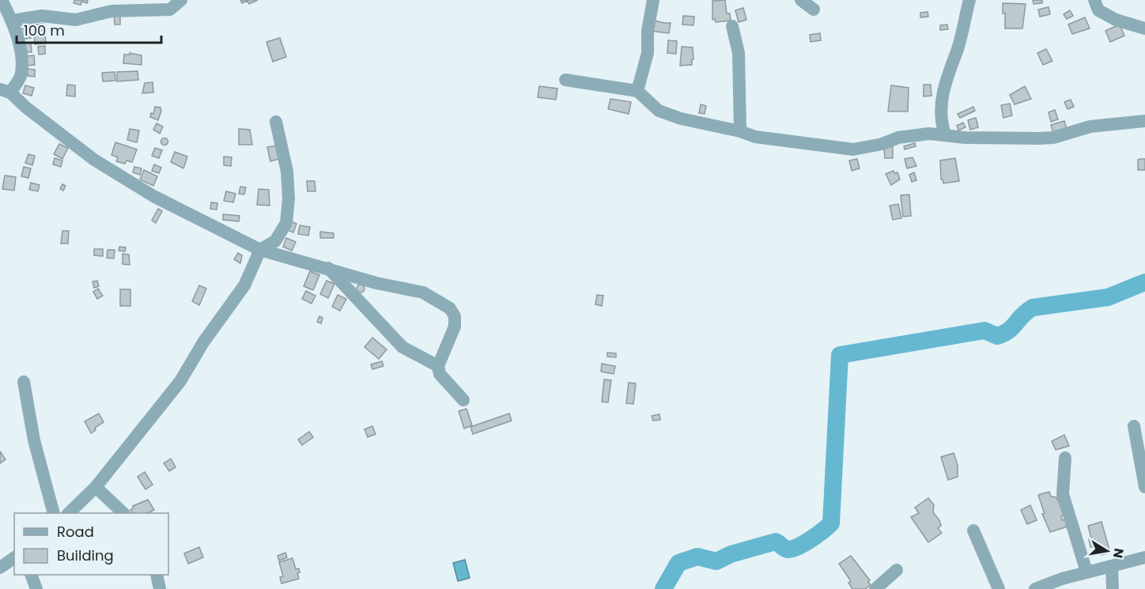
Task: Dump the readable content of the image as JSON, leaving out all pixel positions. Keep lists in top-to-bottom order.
{
  "legend": ["Road", "Building"],
  "scale_bar": "100 m",
  "north": "right"
}
